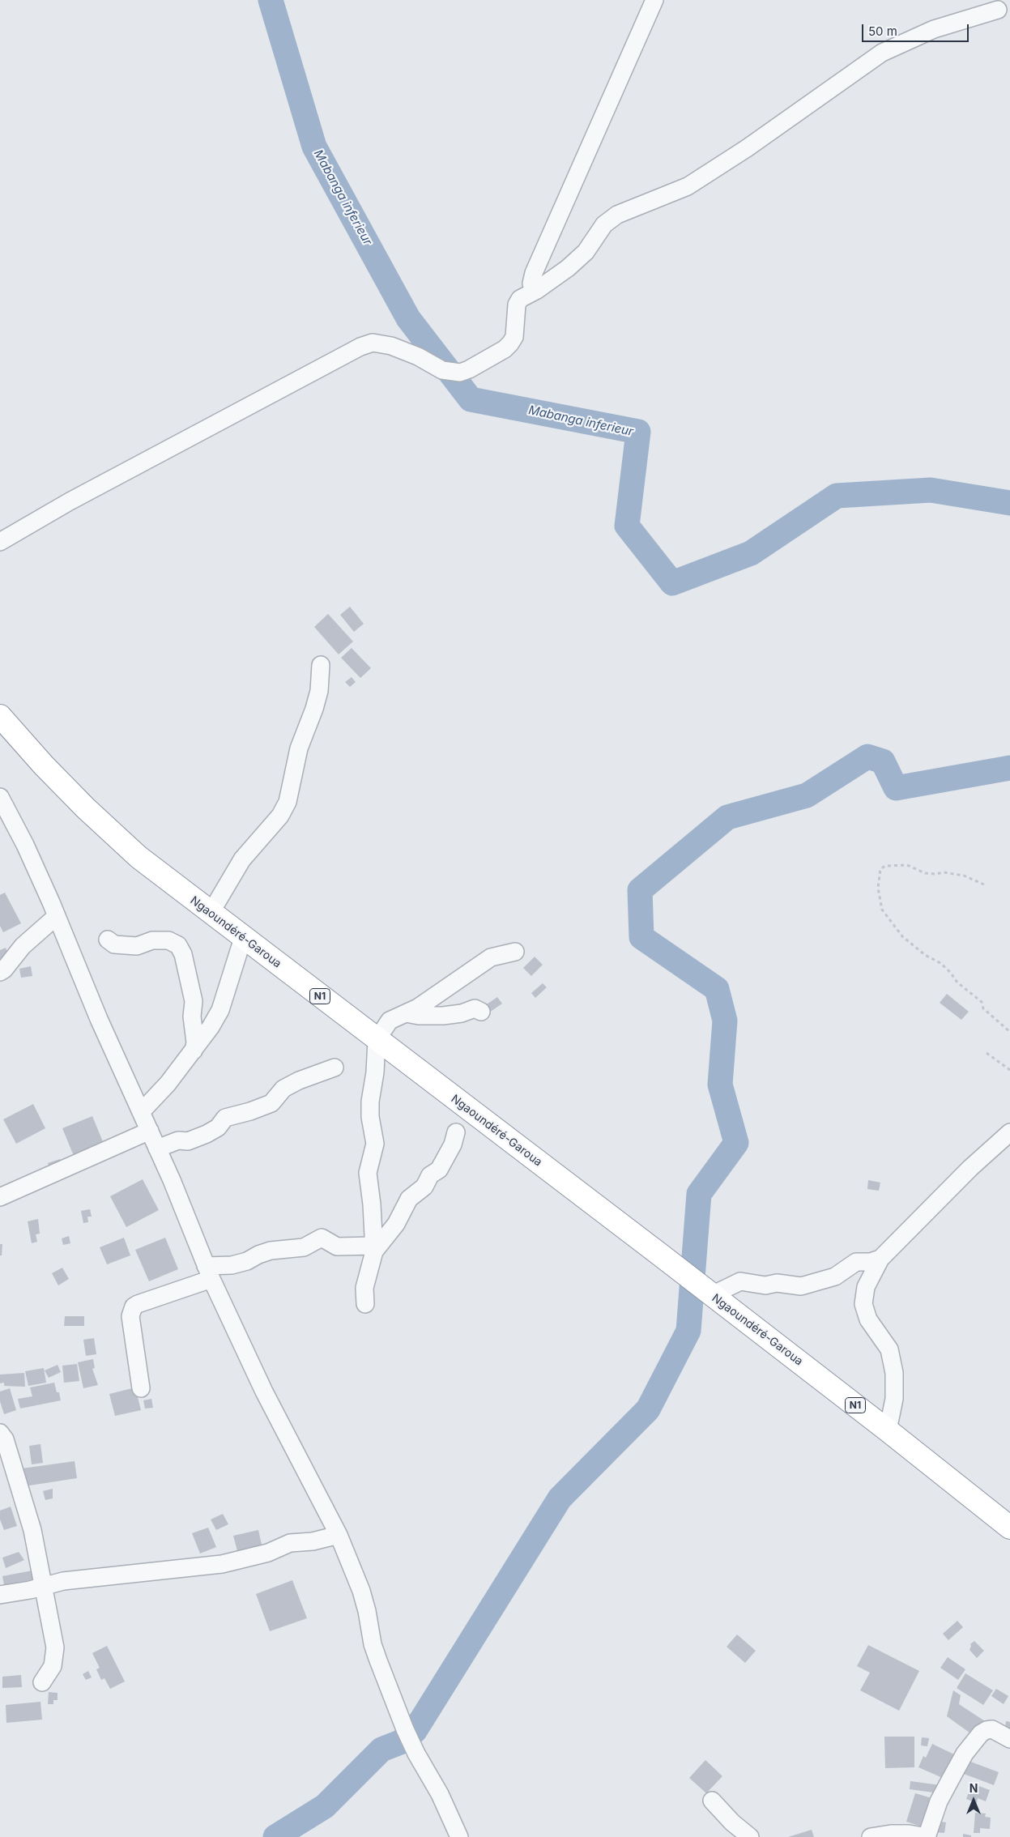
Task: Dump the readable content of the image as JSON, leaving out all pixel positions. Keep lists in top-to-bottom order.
{
  "streets": {
    "highway": ["Ngaoundéré-Garoua", "N1"]
  },
  "water": ["Mabanga inferieur"],
  "scale_bar": "50 m",
  "north": "top"
}
